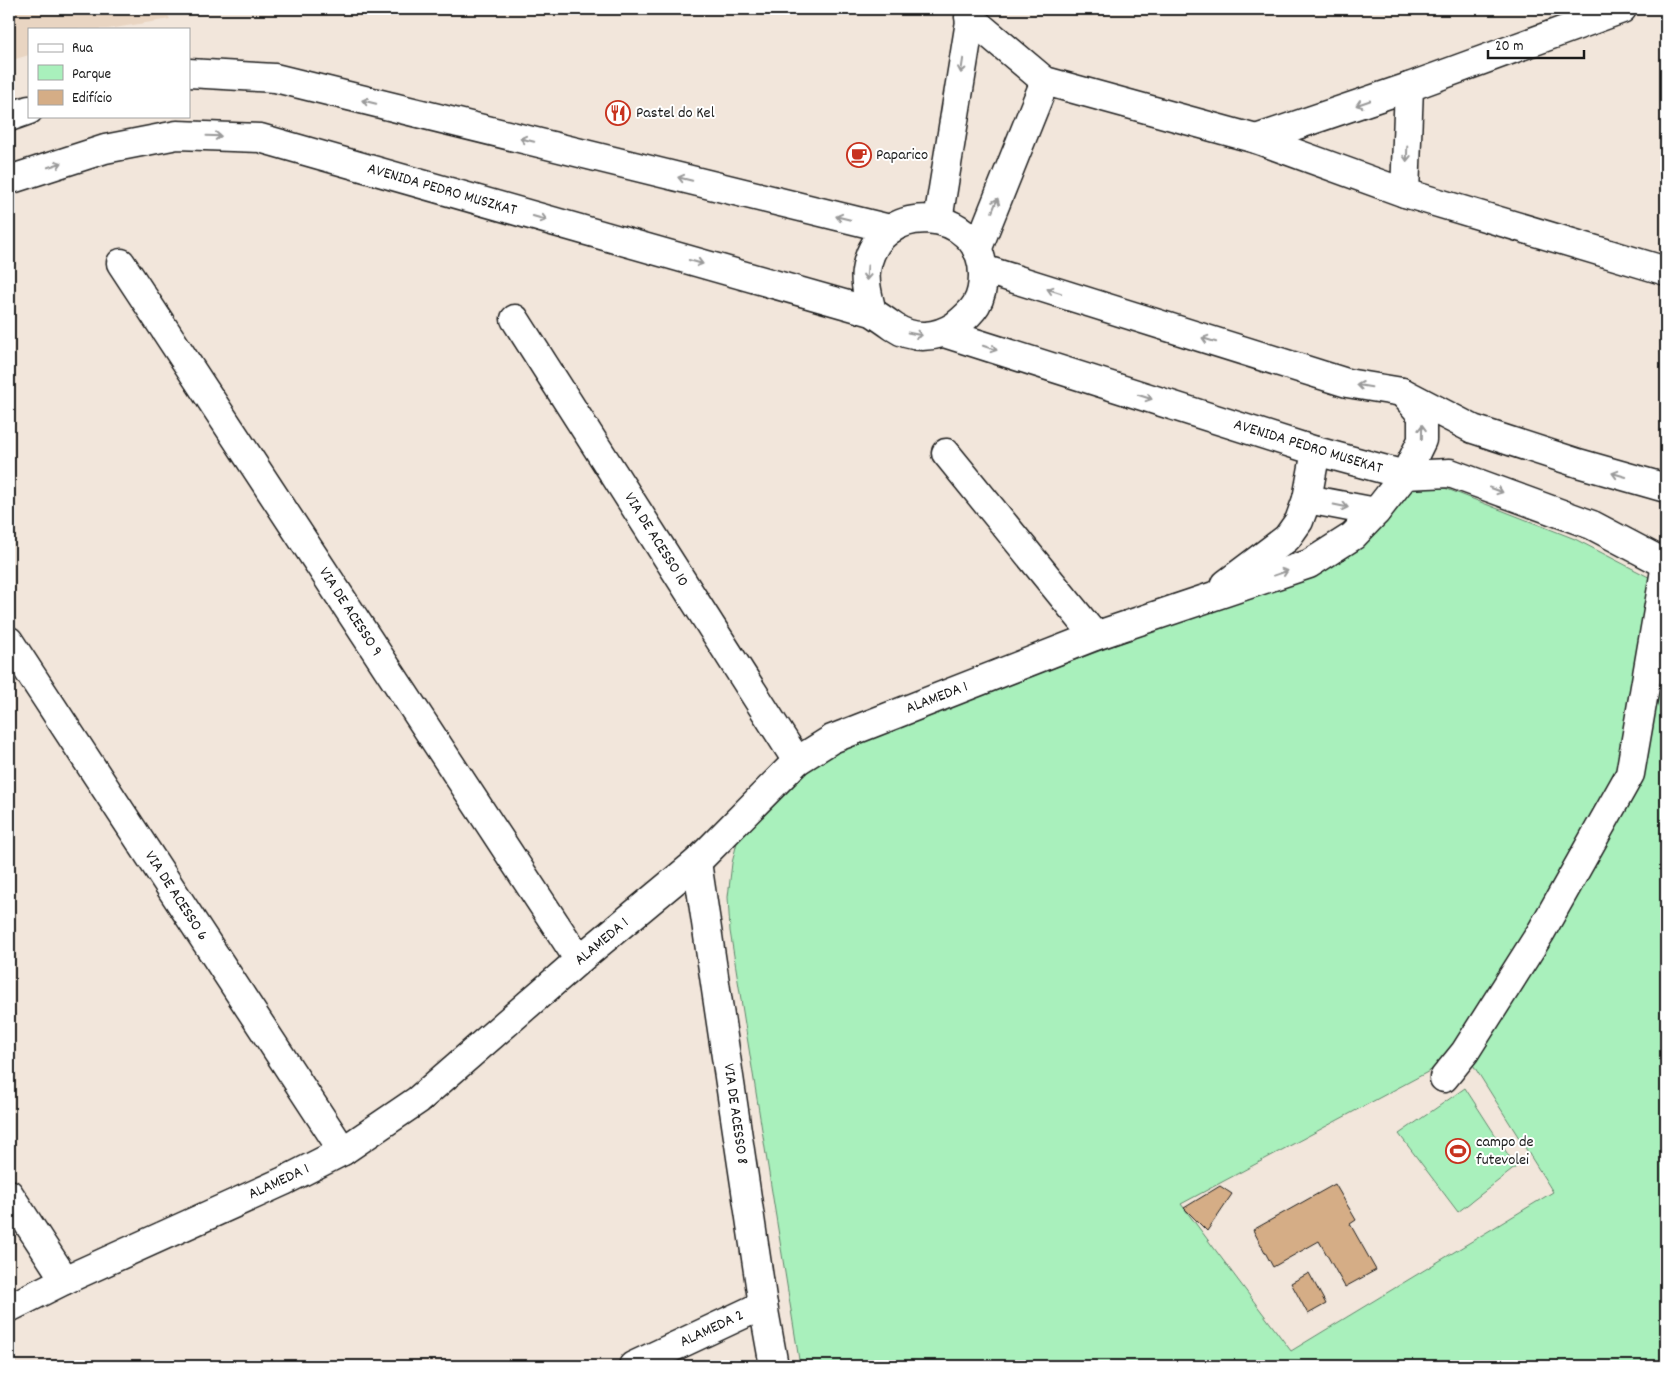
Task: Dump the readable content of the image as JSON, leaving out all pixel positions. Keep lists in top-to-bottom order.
{
  "streets": {
    "street": [
      "AVENIDA PEDRO MUSZKAT",
      "AVENIDA PEDRO MUSEKAT",
      "VIA DE ACESSO 10",
      "VIA DE ACESSO 9",
      "ALAMEDA 1",
      "VIA DE ACESSO 6",
      "VIA DE ACESSO 8",
      "ALAMEDA 2"
    ]
  },
  "crossings": [
    ["AVENIDA PEDRO MUSZKAT", "AVENIDA PEDRO MUSEKAT"],
    ["AVENIDA PEDRO MUSEKAT", "ALAMEDA 1"],
    ["VIA DE ACESSO 10", "ALAMEDA 1"],
    ["VIA DE ACESSO 9", "ALAMEDA 1"],
    ["ALAMEDA 1", "VIA DE ACESSO 6"],
    ["ALAMEDA 1", "VIA DE ACESSO 8"],
    ["VIA DE ACESSO 8", "ALAMEDA 2"]
  ],
  "places": {
    "restaurant": ["Pastel do Kel"],
    "cafe": ["Paparico"],
    "sports": ["campo de futevolei"]
  },
  "legend": ["Rua", "Parque", "Edifício"],
  "scale_bar": "20 m"
}
